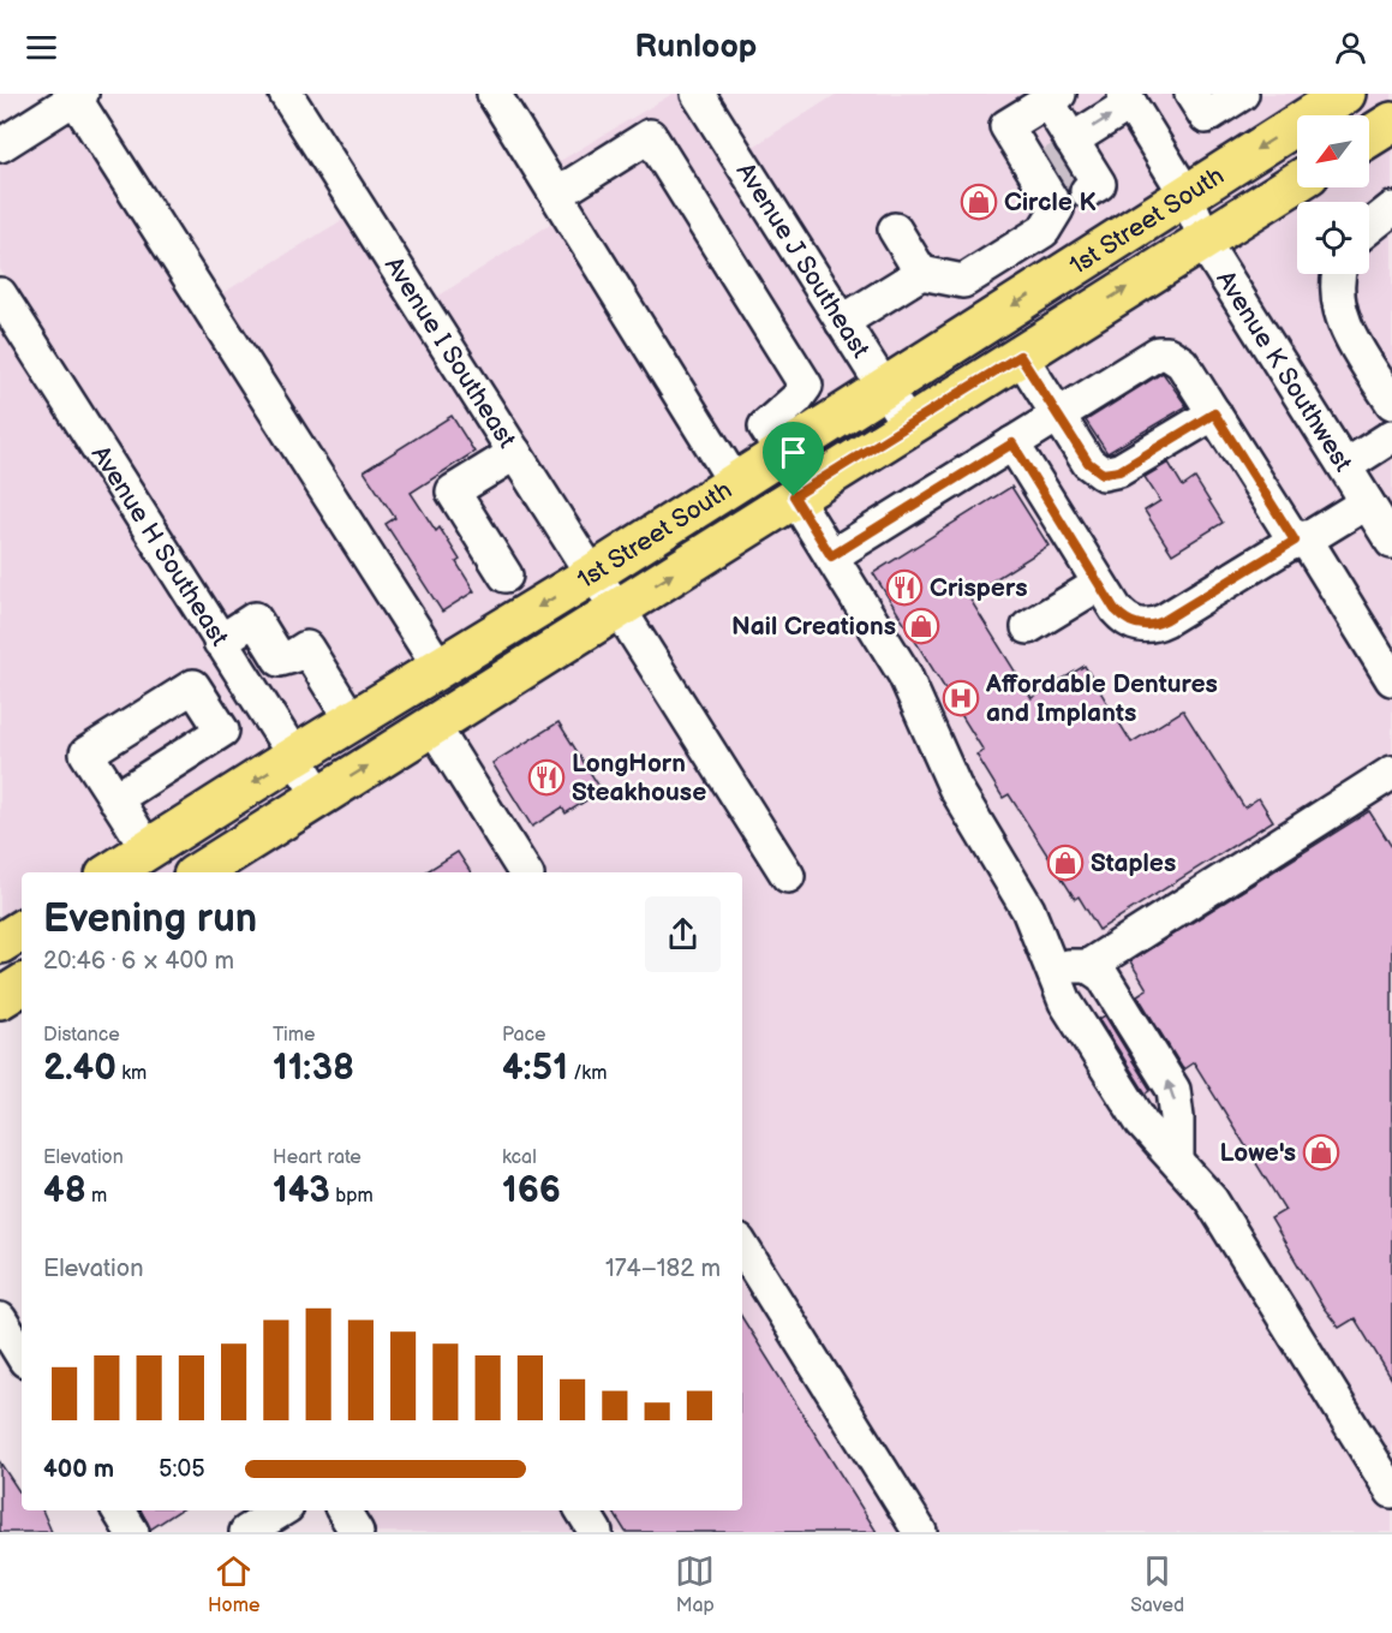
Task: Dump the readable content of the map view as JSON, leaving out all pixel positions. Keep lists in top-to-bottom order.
{
  "streets": {
    "main road": ["1st Street South"],
    "street": [
      "Avenue J Southeast",
      "Avenue I Southeast",
      "Avenue K Southwest",
      "Avenue H Southeast"
    ]
  },
  "crossings": [
    ["1st Street South", "Avenue J Southeast"],
    ["1st Street South", "Avenue I Southeast"],
    ["1st Street South", "Avenue K Southwest"],
    ["1st Street South", "Avenue H Southeast"]
  ],
  "places": {
    "shop": [
      "Circle K",
      "Nail Creations",
      "Staples",
      "Lowe's"
    ],
    "restaurant": ["Crispers", "LongHorn Steakhouse"],
    "hospital": ["Affordable Dentures and Implants"]
  },
  "north": "bottom left",
  "page": {
    "header": "Runloop",
    "heading": ["Evening run", "20:46 · 6 × 400 m"],
    "stats": [
      ["Distance", "2.40 km"],
      ["Time", "11:38"],
      ["Pace", "4:51 /km"],
      ["Elevation", "48 m"],
      ["Heart rate", "143 bpm"],
      ["kcal", "166"]
    ],
    "chart": ["Elevation", "174–182 m"],
    "list": [
      {
        "name": "400 m",
        "note": "5:05"
      }
    ],
    "tabs": ["Home", "Map", "Saved"]
  }
}
